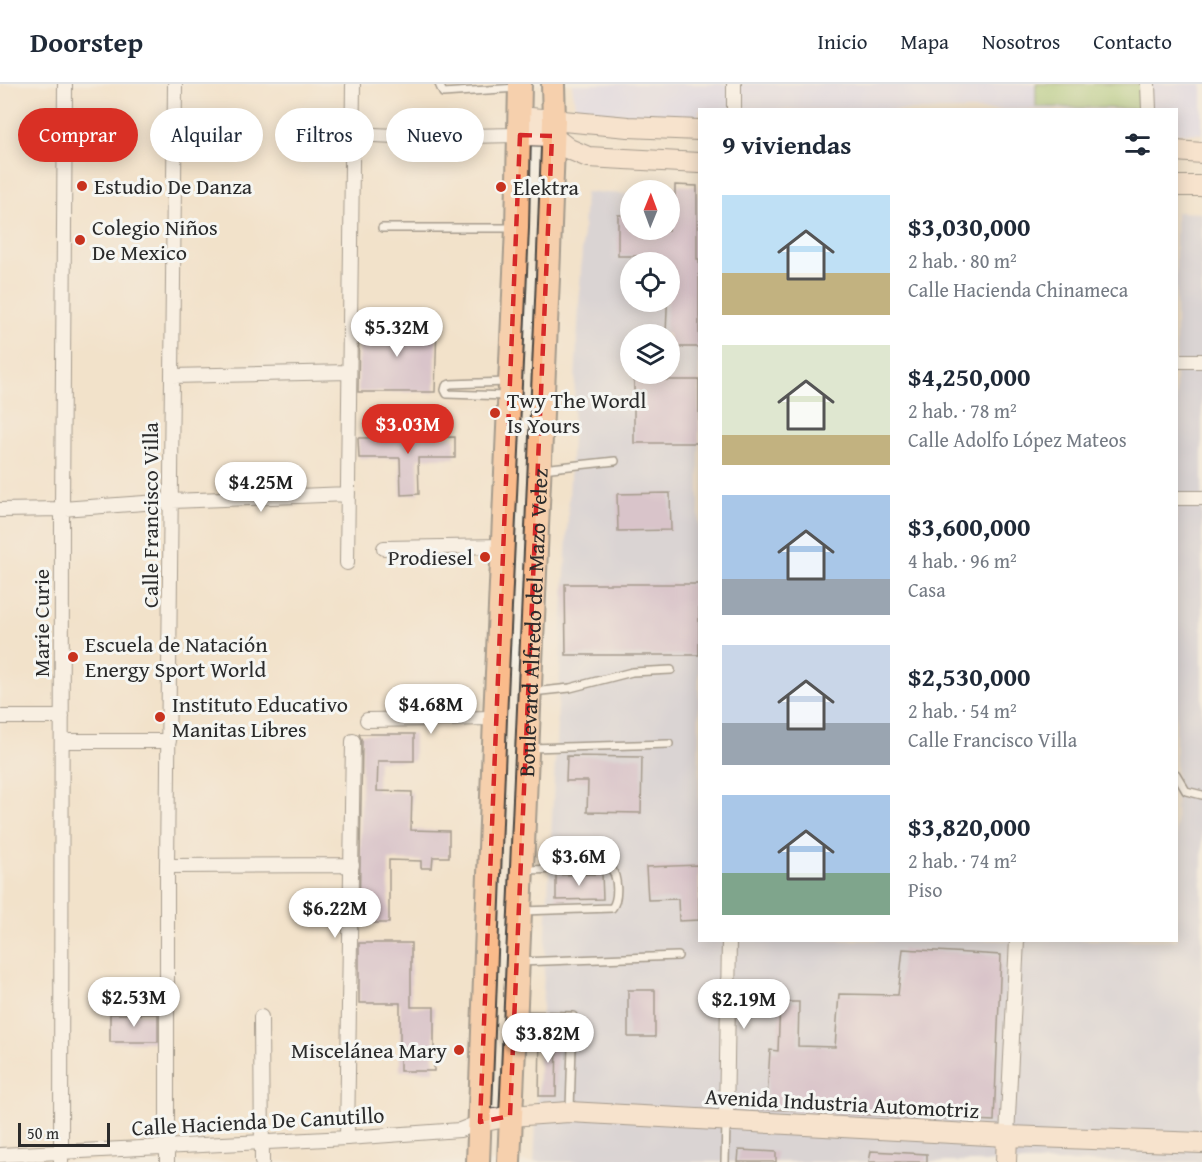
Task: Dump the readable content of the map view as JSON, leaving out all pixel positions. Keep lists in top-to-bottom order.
{
  "streets": {
    "main road": ["Boulevard Alfredo del Mazo Velez", "Avenida Industria Automotriz"],
    "street": ["Calle Francisco Villa", "Marie Curie", "Calle Hacienda De Canutillo"]
  },
  "crossings": [
    ["Calle Francisco Villa", "Calle Hacienda De Canutillo"],
    ["Marie Curie", "Calle Hacienda De Canutillo"],
    ["Boulevard Alfredo del Mazo Velez", "Avenida Industria Automotriz"],
    ["Boulevard Alfredo del Mazo Velez", "Calle Hacienda De Canutillo"],
    ["Avenida Industria Automotriz", "Calle Hacienda De Canutillo"]
  ],
  "places": [
    "Estudio De Danza",
    "Elektra",
    "Colegio Niños De Mexico",
    "Twy The Wordl Is Yours",
    "Prodiesel",
    "Escuela de Natación Energy Sport World",
    "Instituto Educativo Manitas Libres",
    "Miscelánea Mary"
  ],
  "scale_bar": "50 m",
  "north": "top",
  "page": {
    "header": "Doorstep",
    "nav": [
      "Inicio",
      "Mapa",
      "Nosotros",
      "Contacto"
    ],
    "chip": [
      "Comprar",
      "Alquilar",
      "Filtros",
      "Nuevo"
    ],
    "heading": "9 viviendas",
    "list": [
      {
        "name": "$3,030,000",
        "note": "2 hab. · 80 m² · Calle Hacienda Chinameca"
      },
      {
        "name": "$4,250,000",
        "note": "2 hab. · 78 m² · Calle Adolfo López Mateos"
      },
      {
        "name": "$3,600,000",
        "note": "4 hab. · 96 m² · Casa"
      },
      {
        "name": "$2,530,000",
        "note": "2 hab. · 54 m² · Calle Francisco Villa"
      },
      {
        "name": "$3,820,000",
        "note": "2 hab. · 74 m² · Piso"
      }
    ],
    "price": [
      "$5.32M",
      "$3.03M",
      "$4.25M",
      "$4.68M",
      "$3.6M",
      "$6.22M",
      "$2.53M",
      "$2.19M",
      "$3.82M"
    ],
    "scale": "50 m"
  }
}
